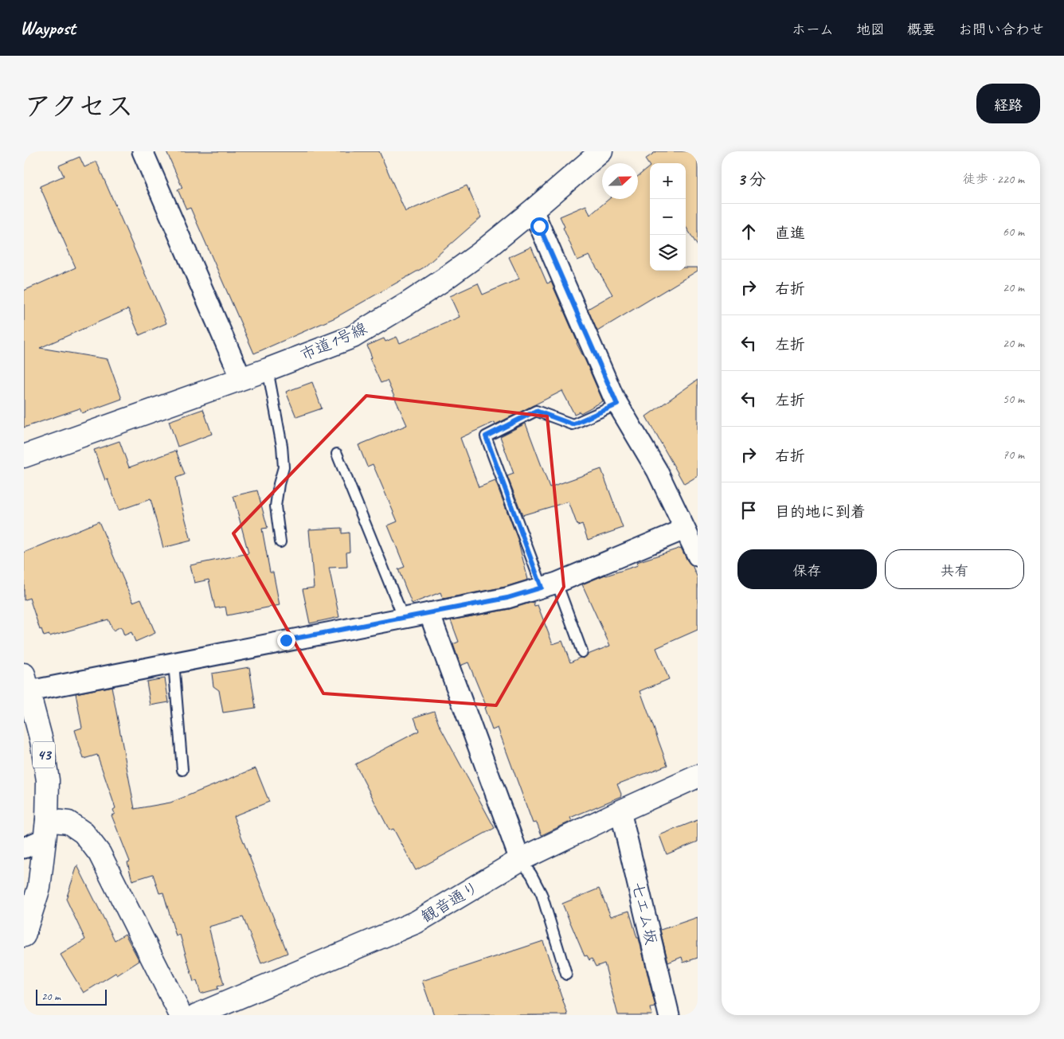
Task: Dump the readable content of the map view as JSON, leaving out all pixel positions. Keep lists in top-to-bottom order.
{
  "streets": {
    "street": [
      "市道1号線",
      "43",
      "観音通り",
      "七エム坂"
    ]
  },
  "crossings": [
    ["観音通り", "七エム坂"]
  ],
  "scale_bar": "20 m",
  "north": "right",
  "page": {
    "header": "Waypost",
    "nav": [
      "ホーム",
      "地図",
      "概要",
      "お問い合わせ"
    ],
    "title": "アクセス",
    "buttons": [
      "経路",
      ["保存", "共有"]
    ],
    "heading": ["3 分", "徒歩 · 220 m"],
    "map_buttons": ["+", "−"],
    "list": [
      ["直進", "60 m"],
      ["右折", "20 m"],
      ["左折", "20 m"],
      ["左折", "50 m"],
      ["右折", "70 m"],
      "目的地に到着"
    ],
    "scale": "20 m"
  }
}
